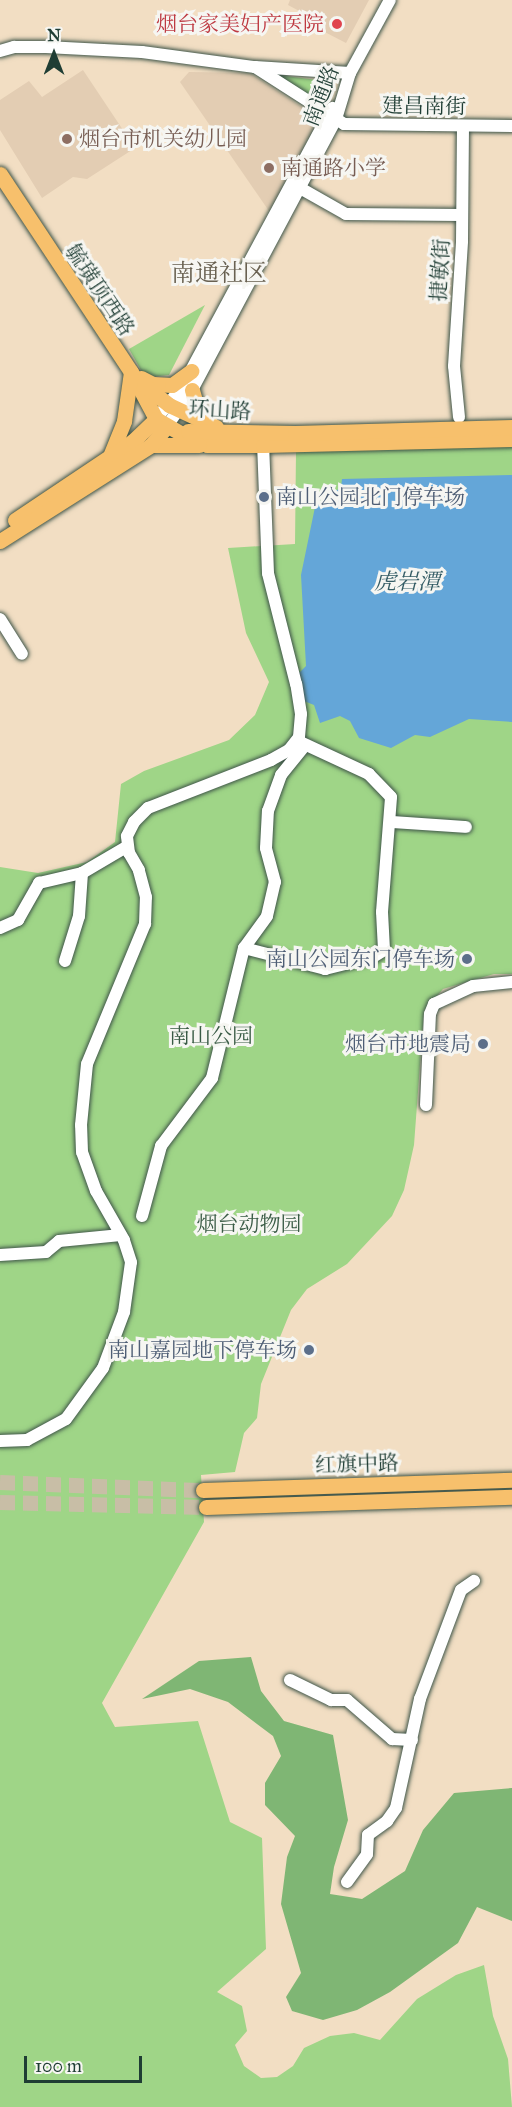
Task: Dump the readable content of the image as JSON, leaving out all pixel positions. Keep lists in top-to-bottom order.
{
  "streets": {
    "main road": ["毓璜顶西路", "环山路", "红旗中路"],
    "street": ["南通路", "建昌南街", "捷敏街"]
  },
  "crossings": [
    ["南通路", "建昌南街"],
    ["南通路", "环山路"],
    ["建昌南街", "捷敏街"],
    ["毓璜顶西路", "环山路"]
  ],
  "districts": ["南通社区"],
  "water": ["虎岩潭"],
  "parks": ["南山公园", "烟台动物园"],
  "places": [
    "烟台家美妇产医院",
    "烟台市机关幼儿园",
    "南通路小学",
    "南山公园北门停车场",
    "南山公园东门停车场",
    "烟台市地震局",
    "南山嘉园地下停车场"
  ],
  "scale_bar": "100 m",
  "north": "top"
}
